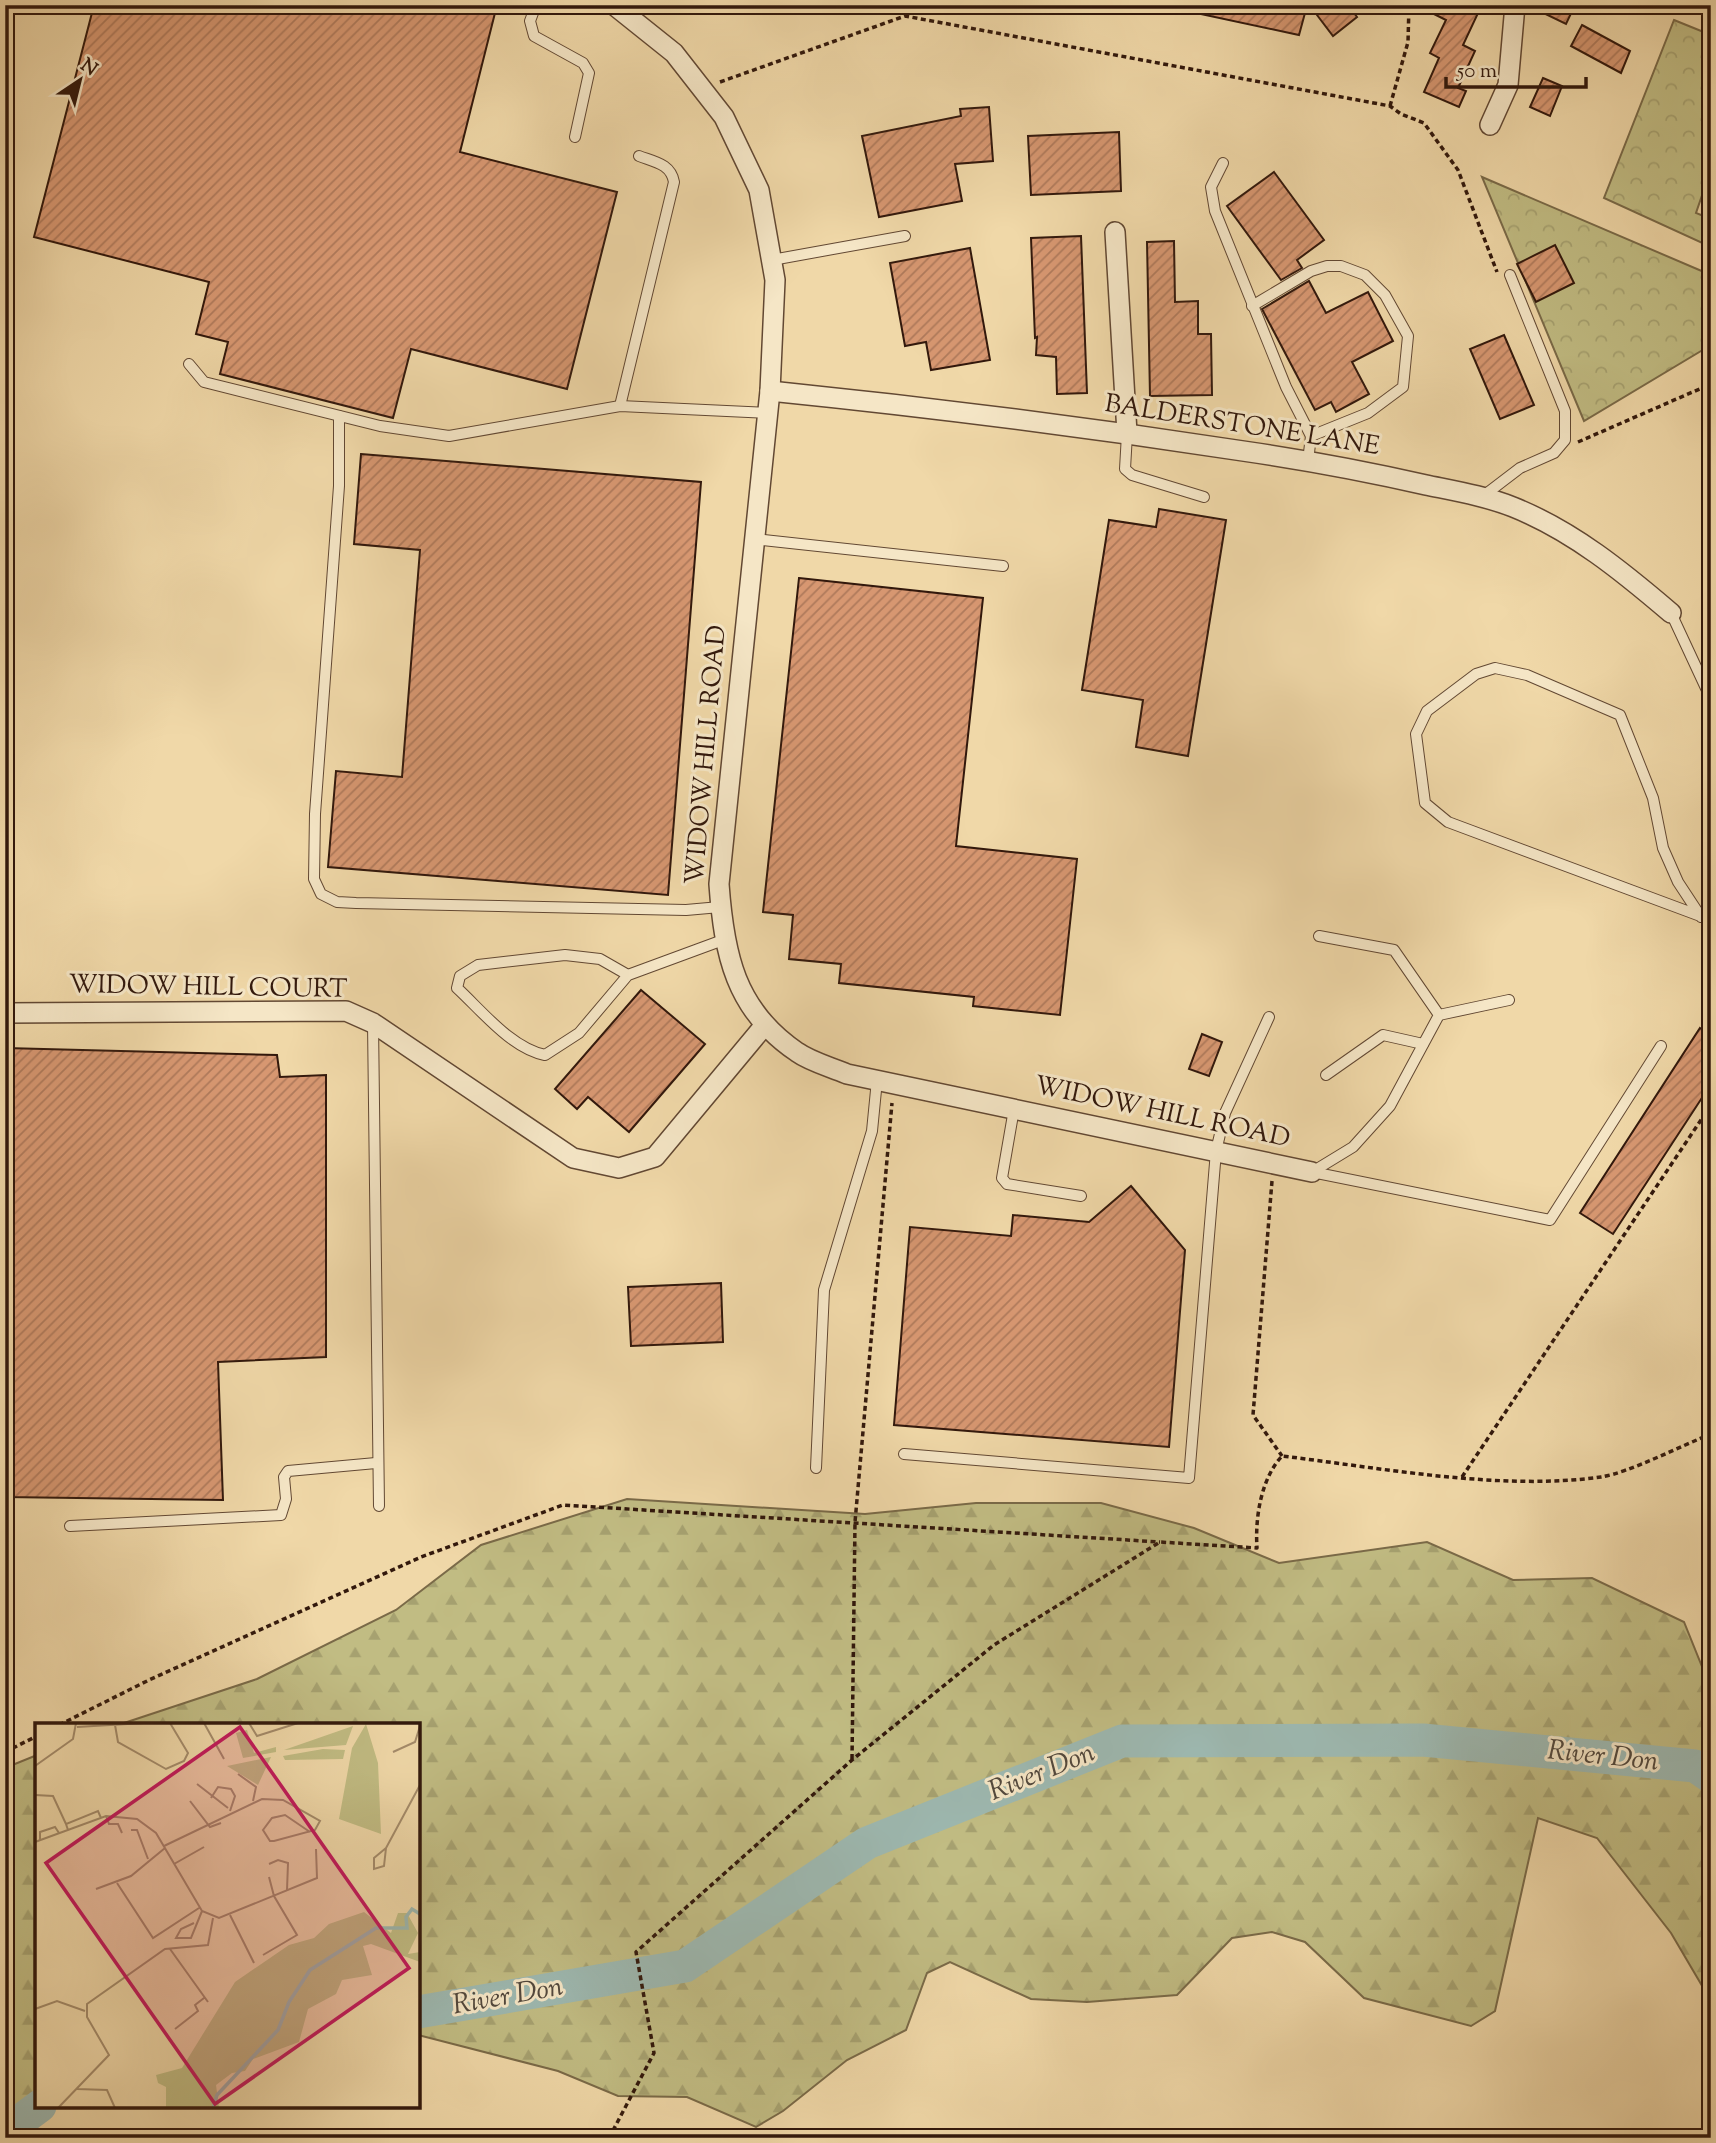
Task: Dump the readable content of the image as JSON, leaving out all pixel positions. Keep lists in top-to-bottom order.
{
  "streets": {
    "street": ["BALDERSTONE LANE", "WIDOW HILL ROAD", "WIDOW HILL COURT"]
  },
  "crossings": [
    ["BALDERSTONE LANE", "WIDOW HILL ROAD"],
    ["WIDOW HILL ROAD", "WIDOW HILL COURT"]
  ],
  "water": ["River Don"],
  "scale_bar": "50 m",
  "north": "top right"
}
